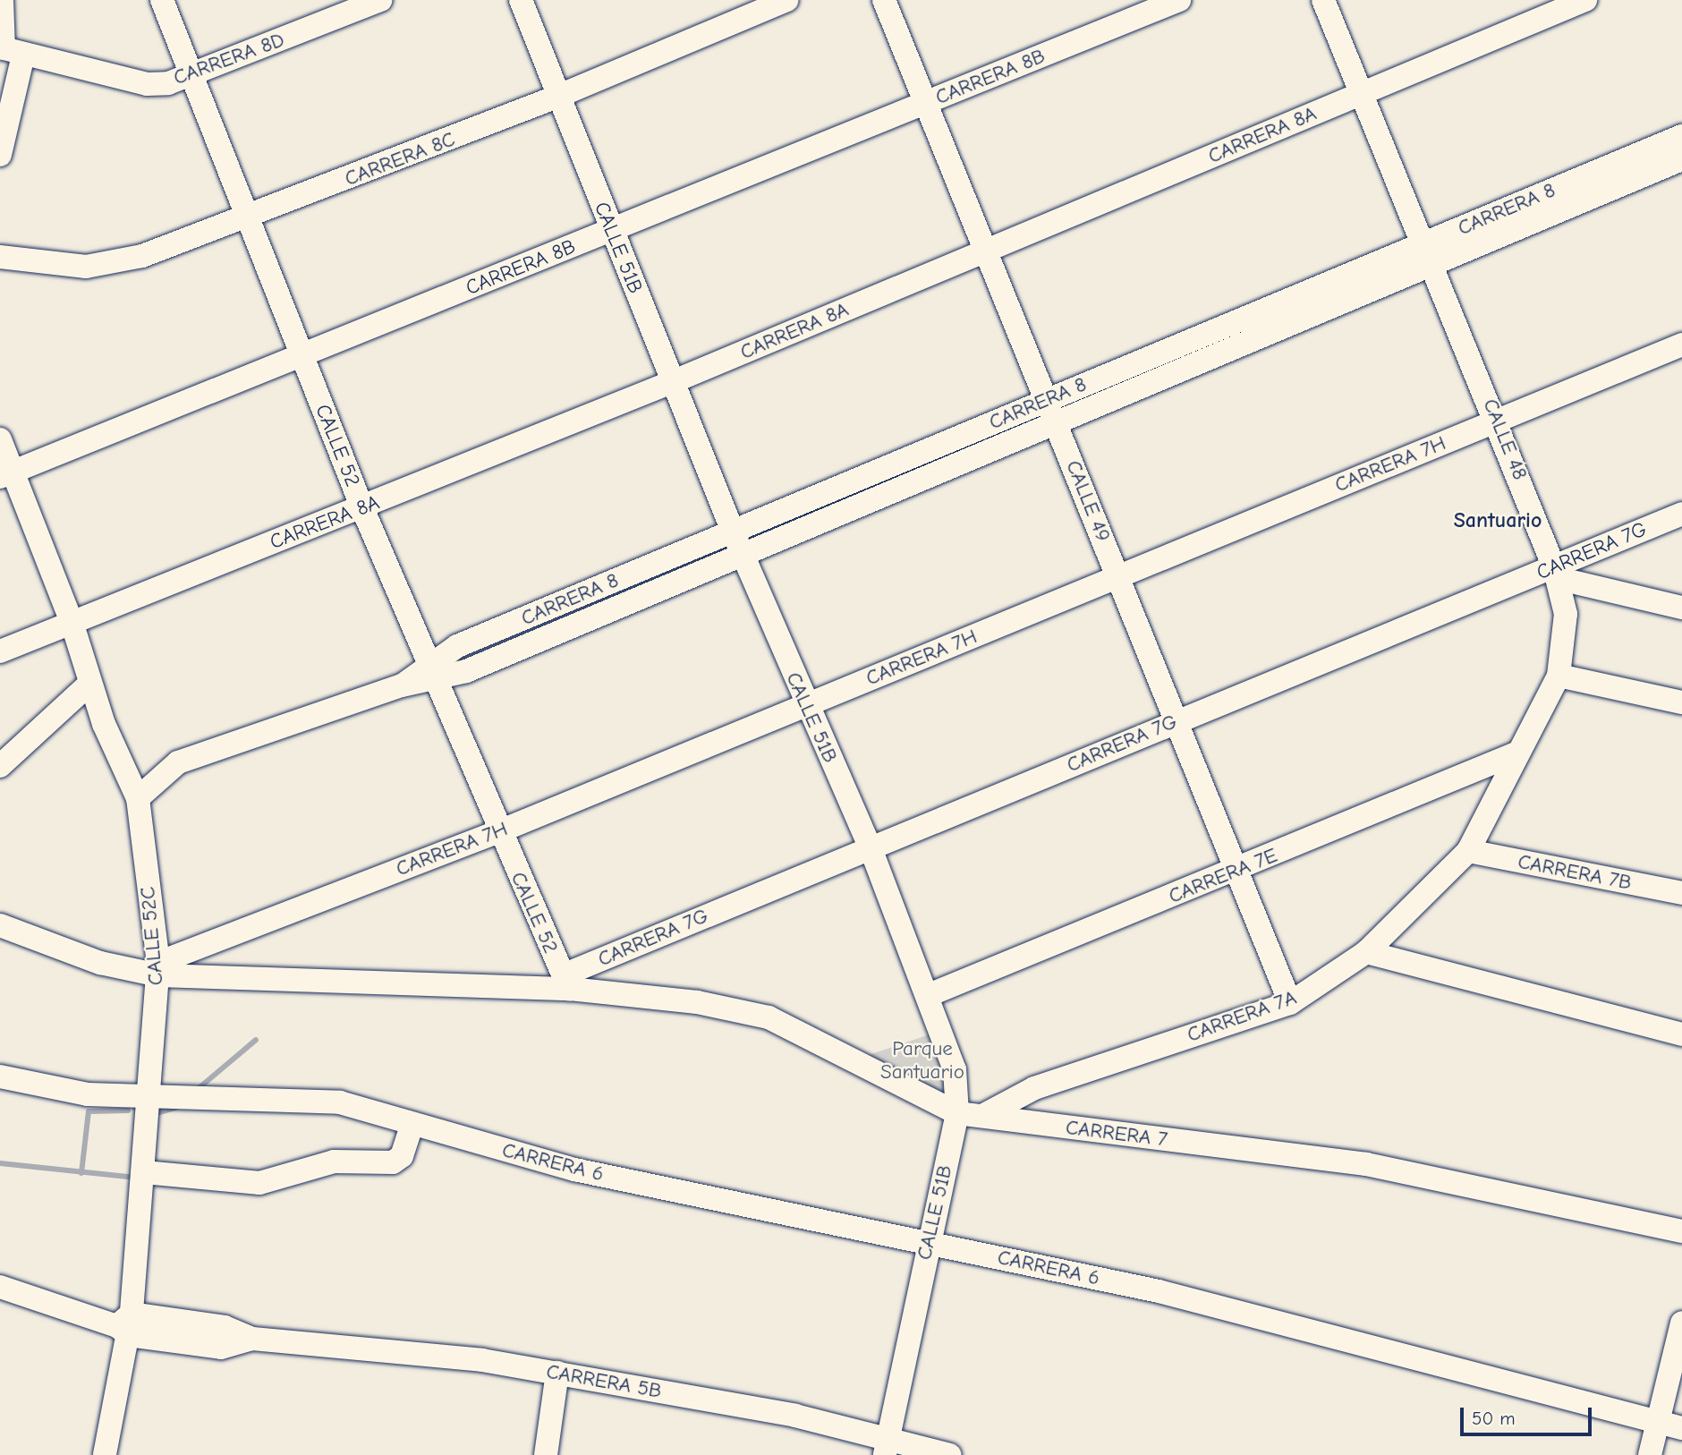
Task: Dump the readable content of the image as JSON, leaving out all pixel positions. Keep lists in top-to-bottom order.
{
  "streets": {
    "street": [
      "CARRERA 8D",
      "CARRERA 8B",
      "CARRERA 8A",
      "CARRERA 8C",
      "CARRERA 8",
      "CALLE 51B",
      "CALLE 48",
      "CALLE 52",
      "CARRERA 7H",
      "CALLE 49",
      "CARRERA 7G",
      "CARRERA 7B",
      "CARRERA 7E",
      "CALLE 52C",
      "CARRERA 7A",
      "CARRERA 7",
      "CARRERA 6",
      "CARRERA 5B"
    ]
  },
  "crossings": [
    ["CARRERA 8D", "CALLE 52"],
    ["CARRERA 8B", "CALLE 51B"],
    ["CARRERA 8B", "CALLE 52"],
    ["CARRERA 8B", "CALLE 49"],
    ["CARRERA 8B", "CALLE 52C"],
    ["CARRERA 8A", "CALLE 51B"],
    ["CARRERA 8A", "CALLE 48"],
    ["CARRERA 8A", "CALLE 52"],
    ["CARRERA 8A", "CALLE 49"],
    ["CARRERA 8A", "CALLE 52C"],
    ["CARRERA 8C", "CALLE 51B"],
    ["CARRERA 8C", "CALLE 52"],
    ["CARRERA 8", "CALLE 51B"],
    ["CARRERA 8", "CALLE 48"],
    ["CARRERA 8", "CALLE 52"],
    ["CARRERA 8", "CALLE 49"],
    ["CARRERA 8", "CALLE 52C"],
    ["CALLE 51B", "CARRERA 7H"],
    ["CALLE 51B", "CARRERA 7G"],
    ["CALLE 51B", "CARRERA 7E"],
    ["CALLE 51B", "CARRERA 7"],
    ["CALLE 51B", "CARRERA 6"],
    ["CALLE 51B", "CARRERA 5B"],
    ["CALLE 48", "CARRERA 7H"],
    ["CALLE 48", "CARRERA 7G"],
    ["CALLE 48", "CARRERA 7B"],
    ["CALLE 48", "CARRERA 7E"],
    ["CALLE 48", "CARRERA 7A"],
    ["CALLE 52", "CARRERA 7H"],
    ["CALLE 52", "CARRERA 7G"],
    ["CALLE 52", "CARRERA 7"],
    ["CARRERA 7H", "CALLE 49"],
    ["CARRERA 7H", "CARRERA 7G"],
    ["CARRERA 7H", "CALLE 52C"],
    ["CALLE 49", "CARRERA 7G"],
    ["CALLE 49", "CARRERA 7E"],
    ["CALLE 49", "CARRERA 7A"],
    ["CARRERA 7G", "CALLE 52C"],
    ["CARRERA 7G", "CARRERA 7"],
    ["CALLE 52C", "CARRERA 6"],
    ["CALLE 52C", "CARRERA 5B"],
    ["CARRERA 7A", "CARRERA 7"]
  ],
  "districts": ["Santuario"],
  "parks": ["Parque Santuario"],
  "scale_bar": "50 m"
}
